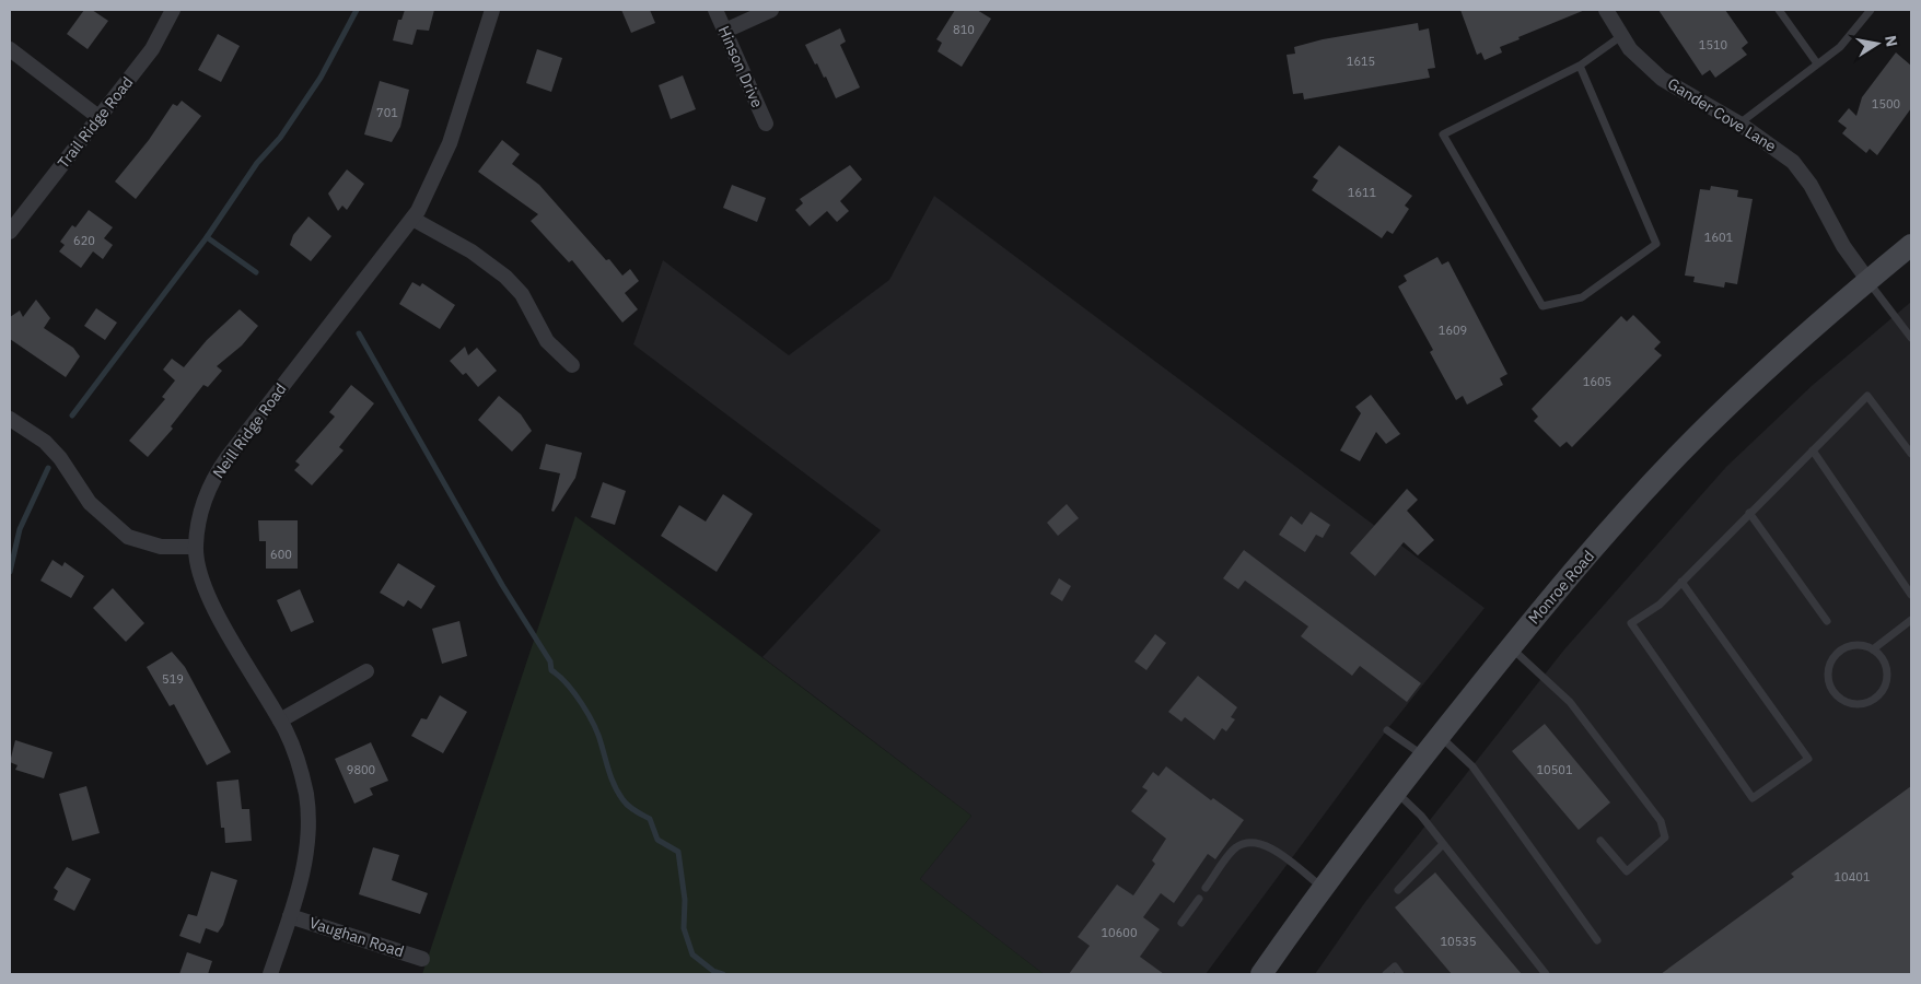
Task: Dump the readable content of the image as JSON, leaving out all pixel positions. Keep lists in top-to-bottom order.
{
  "streets": {
    "main road": ["Monroe Road"],
    "street": [
      "Hinson Drive",
      "Gander Cove Lane",
      "Trail Ridge Road",
      "Neill Ridge Road",
      "Vaughan Road"
    ]
  },
  "crossings": [
    ["Gander Cove Lane", "Monroe Road"],
    ["Neill Ridge Road", "Vaughan Road"]
  ],
  "house_numbers": [
    "810",
    "1510",
    "1615",
    "1500",
    "701",
    "1611",
    "1601",
    "620",
    "1609",
    "1605",
    "600",
    "519",
    "9800",
    "10501",
    "10401",
    "10600",
    "10535"
  ],
  "north": "right"
}
